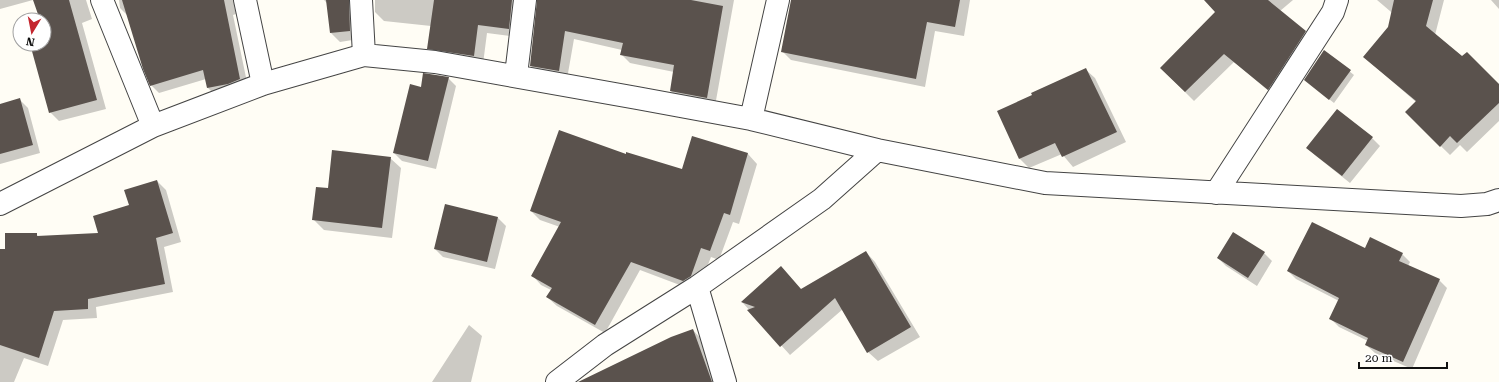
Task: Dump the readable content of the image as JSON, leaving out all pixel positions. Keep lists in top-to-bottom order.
{
  "scale_bar": "20 m",
  "north": "bottom"
}
